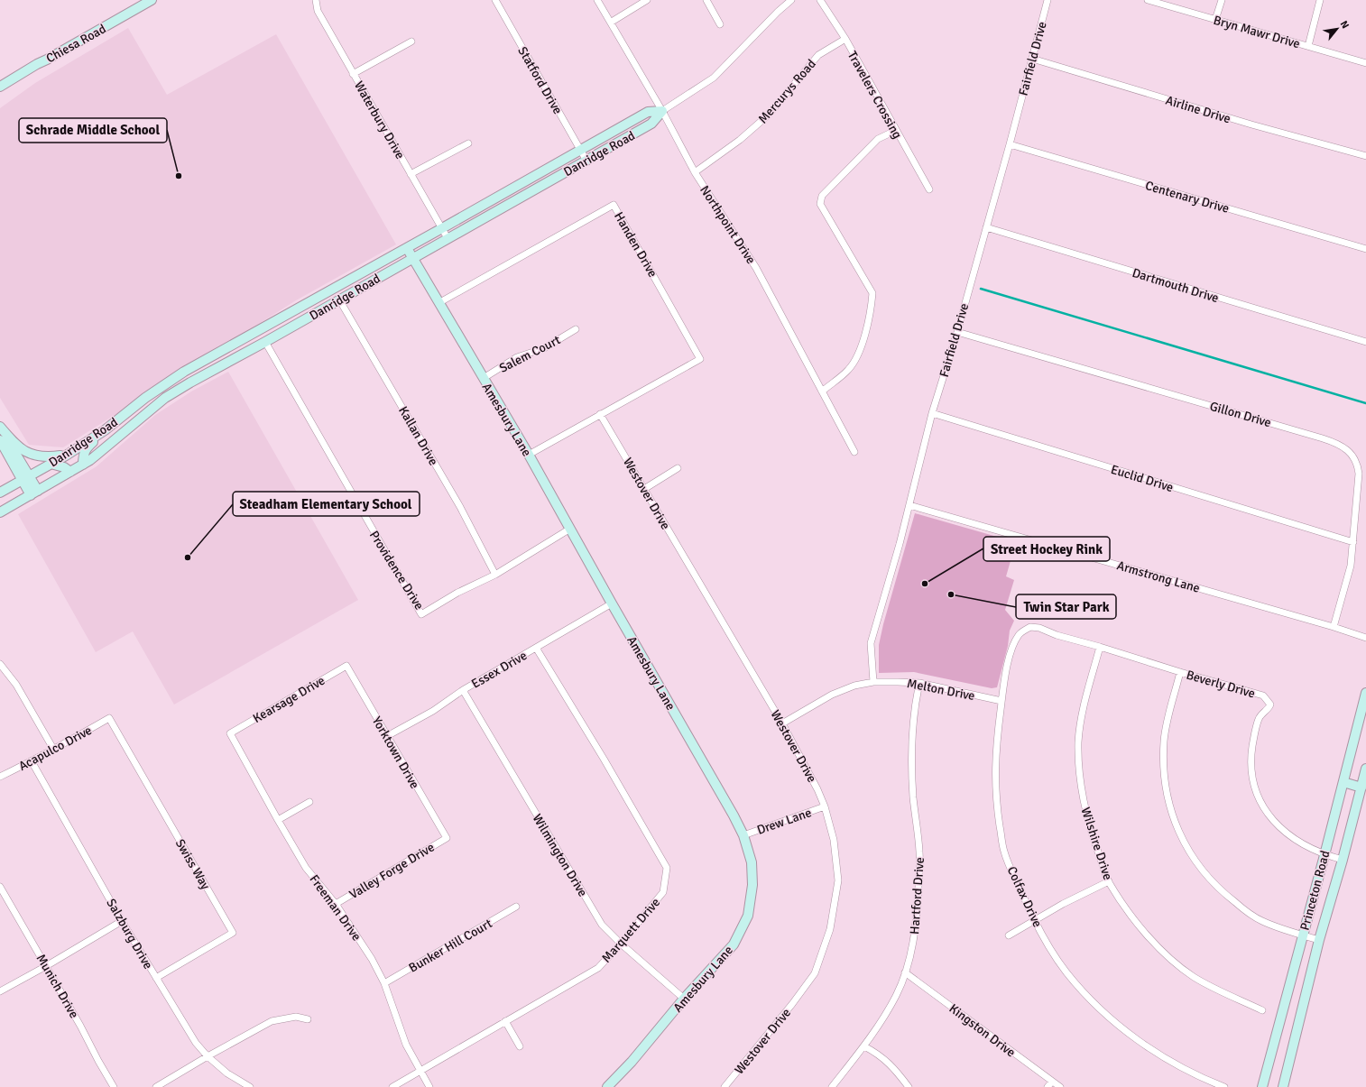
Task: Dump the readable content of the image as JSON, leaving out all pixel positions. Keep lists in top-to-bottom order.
{
  "streets": {
    "street": [
      "Bryn Mawr Drive",
      "Chiesa Road",
      "Fairfield Drive",
      "Statford Drive",
      "Mercurys Road",
      "Travelers Crossing",
      "Airline Drive",
      "Waterbury Drive",
      "Danridge Road",
      "Centenary Drive",
      "Northpoint Drive",
      "Handen Drive",
      "Dartmouth Drive",
      "Salem Court",
      "Gillon Drive",
      "Amesbury Lane",
      "Kallan Drive",
      "Euclid Drive",
      "Westover Drive",
      "Providence Drive",
      "Armstrong Lane",
      "Essex Drive",
      "Beverly Drive",
      "Melton Drive",
      "Kearsage Drive",
      "Acapulco Drive",
      "Yorktown Drive",
      "Drew Lane",
      "Wilshire Drive",
      "Wilmington Drive",
      "Swiss Way",
      "Valley Forge Drive",
      "Princeton Road",
      "Hartford Drive",
      "Colfax Drive",
      "Freeman Drive",
      "Marquett Drive",
      "Salzburg Drive",
      "Bunker Hill Court",
      "Munich Drive",
      "Kingston Drive"
    ]
  },
  "crossings": [
    ["Fairfield Drive", "Airline Drive"],
    ["Fairfield Drive", "Centenary Drive"],
    ["Fairfield Drive", "Dartmouth Drive"],
    ["Fairfield Drive", "Gillon Drive"],
    ["Fairfield Drive", "Euclid Drive"],
    ["Fairfield Drive", "Armstrong Lane"],
    ["Fairfield Drive", "Melton Drive"],
    ["Statford Drive", "Danridge Road"],
    ["Mercurys Road", "Travelers Crossing"],
    ["Mercurys Road", "Northpoint Drive"],
    ["Waterbury Drive", "Danridge Road"],
    ["Danridge Road", "Northpoint Drive"],
    ["Danridge Road", "Amesbury Lane"],
    ["Danridge Road", "Kallan Drive"],
    ["Danridge Road", "Providence Drive"],
    ["Handen Drive", "Amesbury Lane"],
    ["Handen Drive", "Westover Drive"],
    ["Salem Court", "Amesbury Lane"],
    ["Gillon Drive", "Euclid Drive"],
    ["Gillon Drive", "Armstrong Lane"],
    ["Amesbury Lane", "Providence Drive"],
    ["Amesbury Lane", "Essex Drive"],
    ["Amesbury Lane", "Drew Lane"],
    ["Amesbury Lane", "Wilmington Drive"],
    ["Kallan Drive", "Providence Drive"],
    ["Westover Drive", "Melton Drive"],
    ["Westover Drive", "Drew Lane"],
    ["Essex Drive", "Yorktown Drive"],
    ["Essex Drive", "Wilmington Drive"],
    ["Essex Drive", "Marquett Drive"],
    ["Beverly Drive", "Wilshire Drive"],
    ["Beverly Drive", "Princeton Road"],
    ["Beverly Drive", "Colfax Drive"],
    ["Melton Drive", "Hartford Drive"],
    ["Melton Drive", "Colfax Drive"],
    ["Kearsage Drive", "Yorktown Drive"],
    ["Kearsage Drive", "Freeman Drive"],
    ["Acapulco Drive", "Swiss Way"],
    ["Acapulco Drive", "Salzburg Drive"],
    ["Yorktown Drive", "Valley Forge Drive"],
    ["Wilmington Drive", "Marquett Drive"],
    ["Swiss Way", "Salzburg Drive"],
    ["Valley Forge Drive", "Freeman Drive"],
    ["Hartford Drive", "Kingston Drive"],
    ["Freeman Drive", "Marquett Drive"],
    ["Freeman Drive", "Bunker Hill Court"]
  ],
  "places": [
    "Schrade Middle School",
    "Steadham Elementary School",
    "Street Hockey Rink",
    "Twin Star Park"
  ],
  "north": "top right"
}
